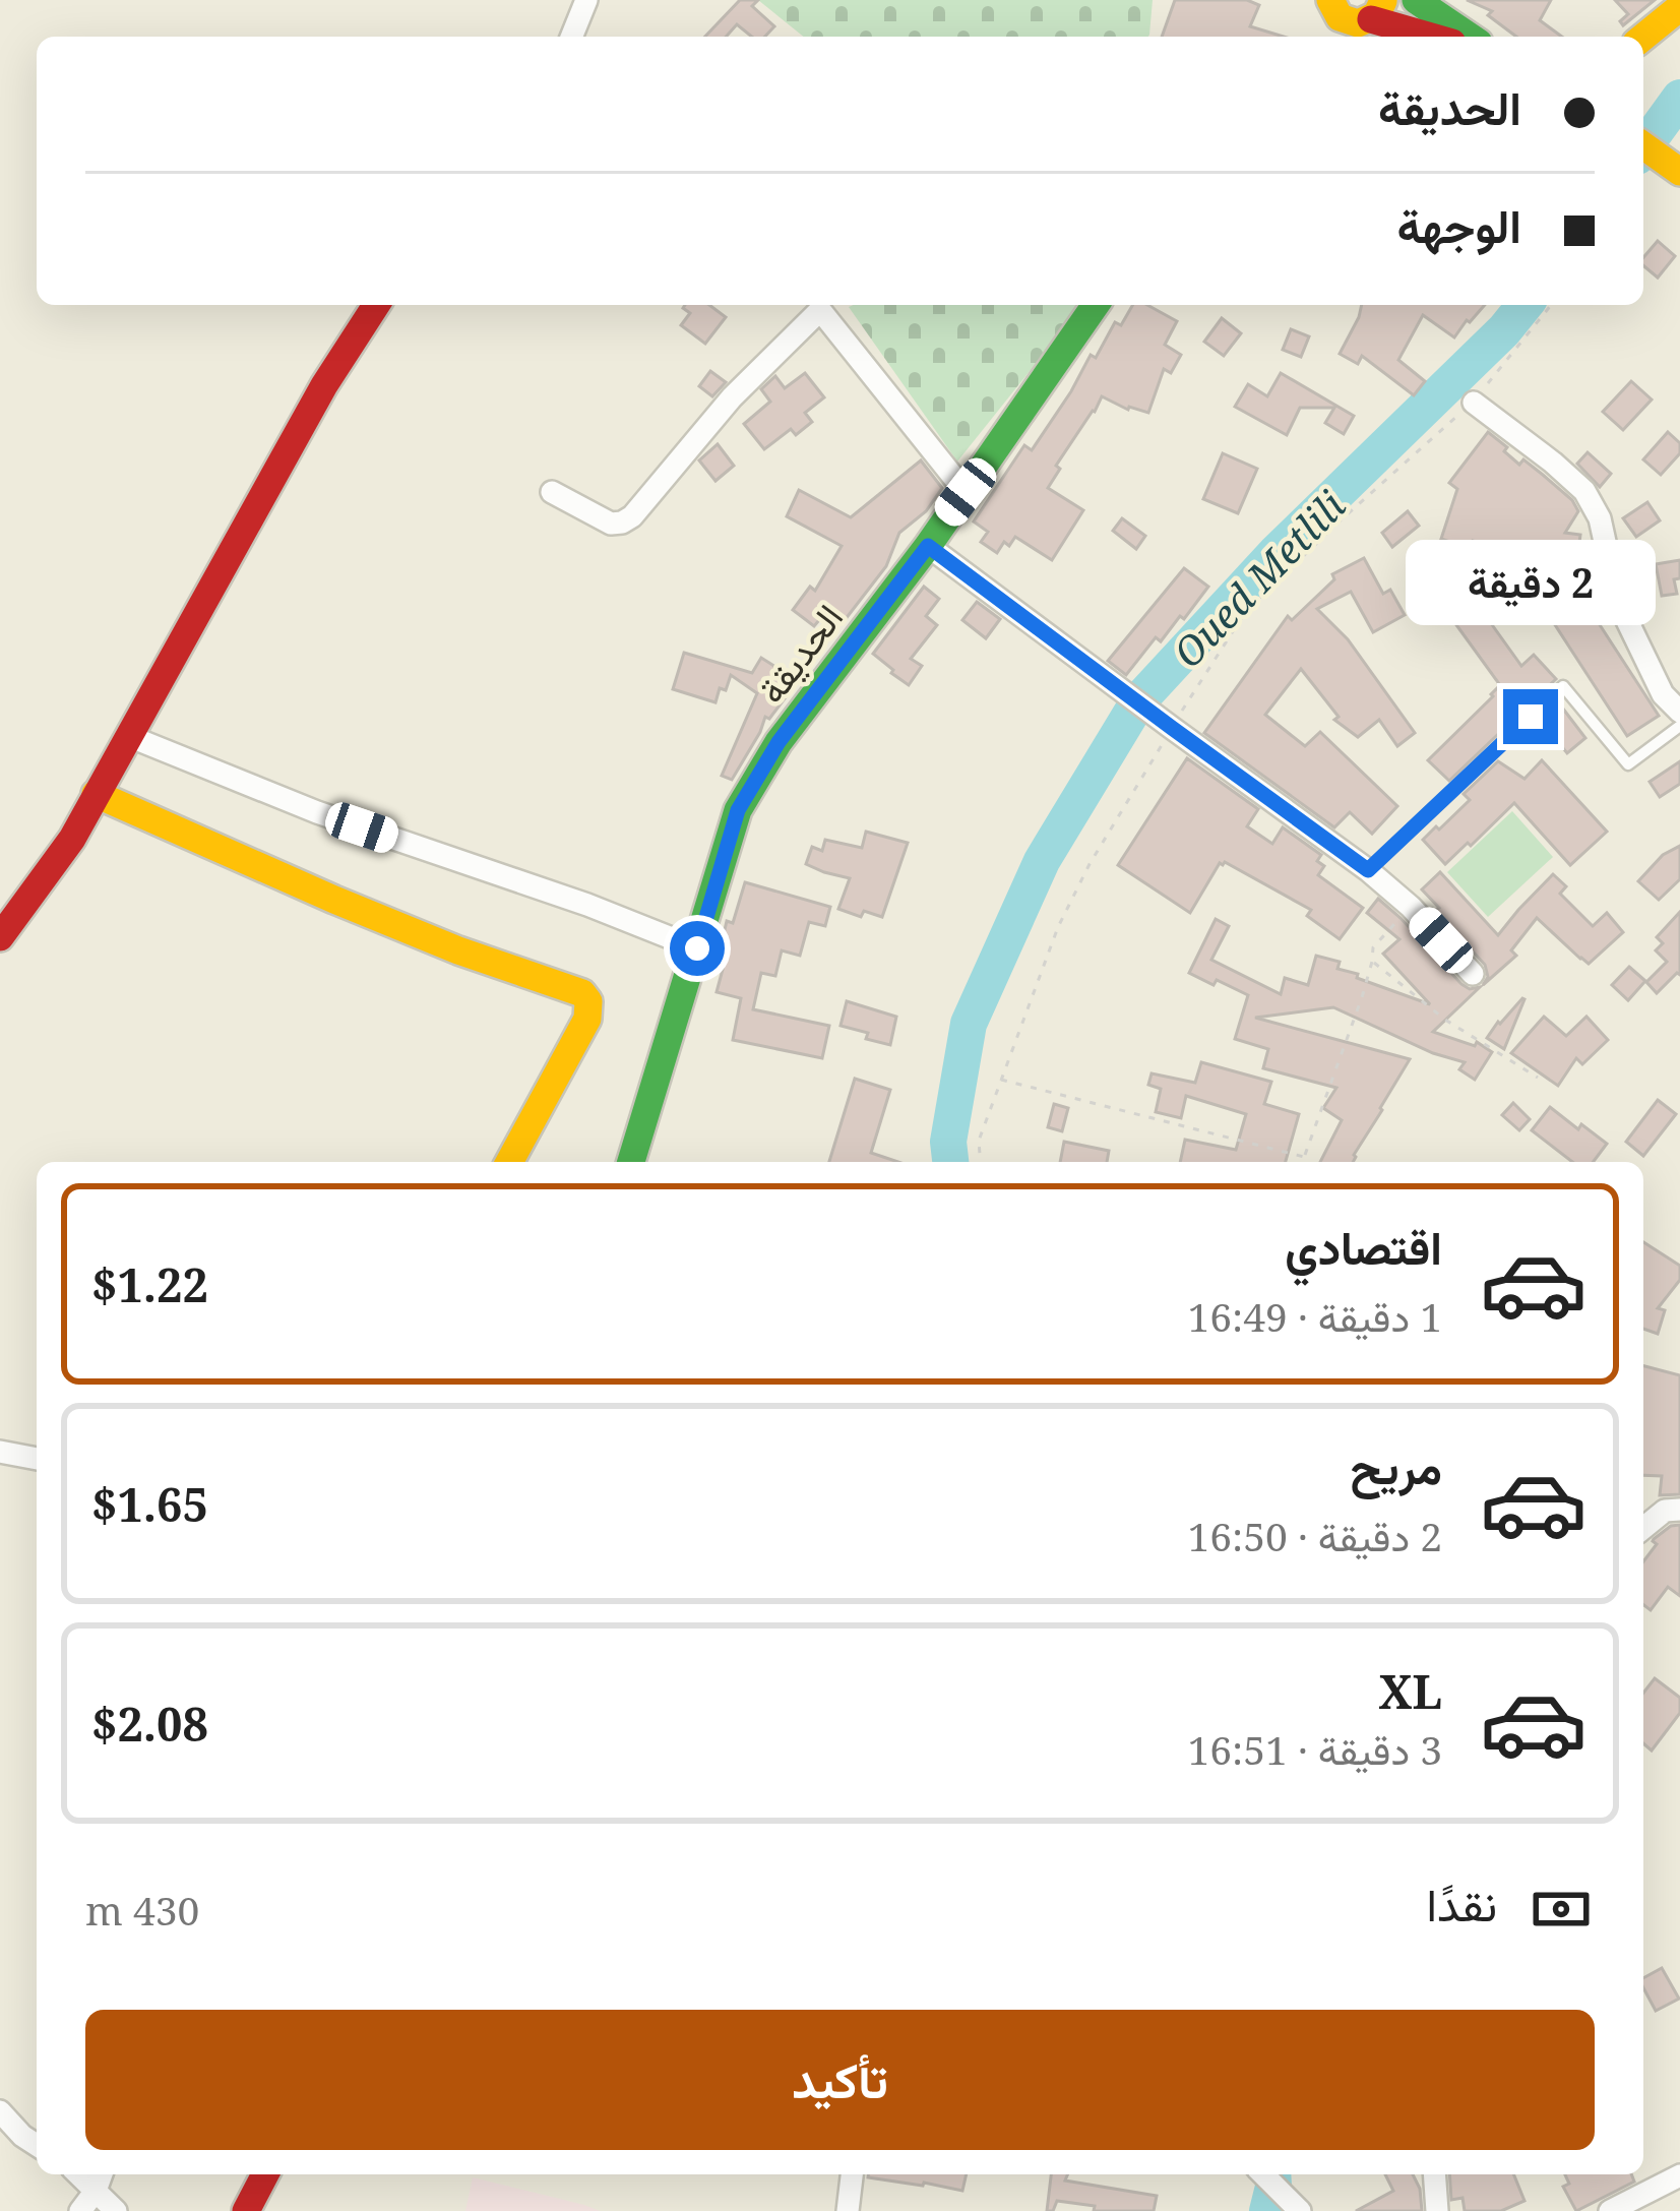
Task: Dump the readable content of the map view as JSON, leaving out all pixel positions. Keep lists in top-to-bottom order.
{
  "streets": {
    "street": ["الحديقة"]
  },
  "water": ["Oued Metlili"],
  "page": {
    "banner": ["الحديقة", "الوجهة"],
    "bubble": "2 دقيقة",
    "list": [
      {
        "name": "اقتصادي",
        "note": "1 دقيقة · 16:49",
        "value": "$1.22"
      },
      {
        "name": "مريح",
        "note": "2 دقيقة · 16:50",
        "value": "$1.65"
      },
      {
        "name": "XL",
        "note": "3 دقيقة · 16:51",
        "value": "$2.08"
      }
    ],
    "pay": ["نقدًا", "430 m"],
    "buttons": "تأكيد"
  }
}
